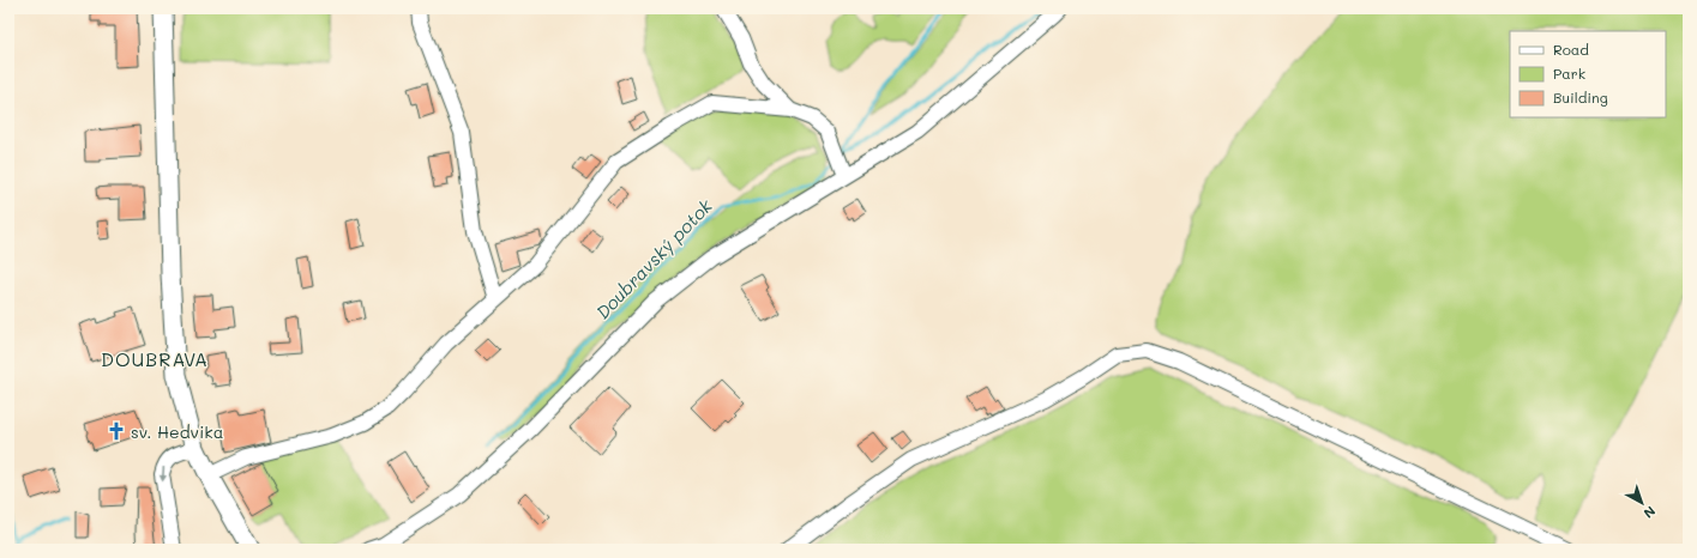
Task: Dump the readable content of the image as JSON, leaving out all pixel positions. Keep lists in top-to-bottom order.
{
  "districts": ["DOUBRAVA"],
  "water": ["Doubravský potok"],
  "places": {
    "church": ["sv. Hedvika"]
  },
  "legend": ["Road", "Park", "Building"],
  "north": "bottom right"
}
